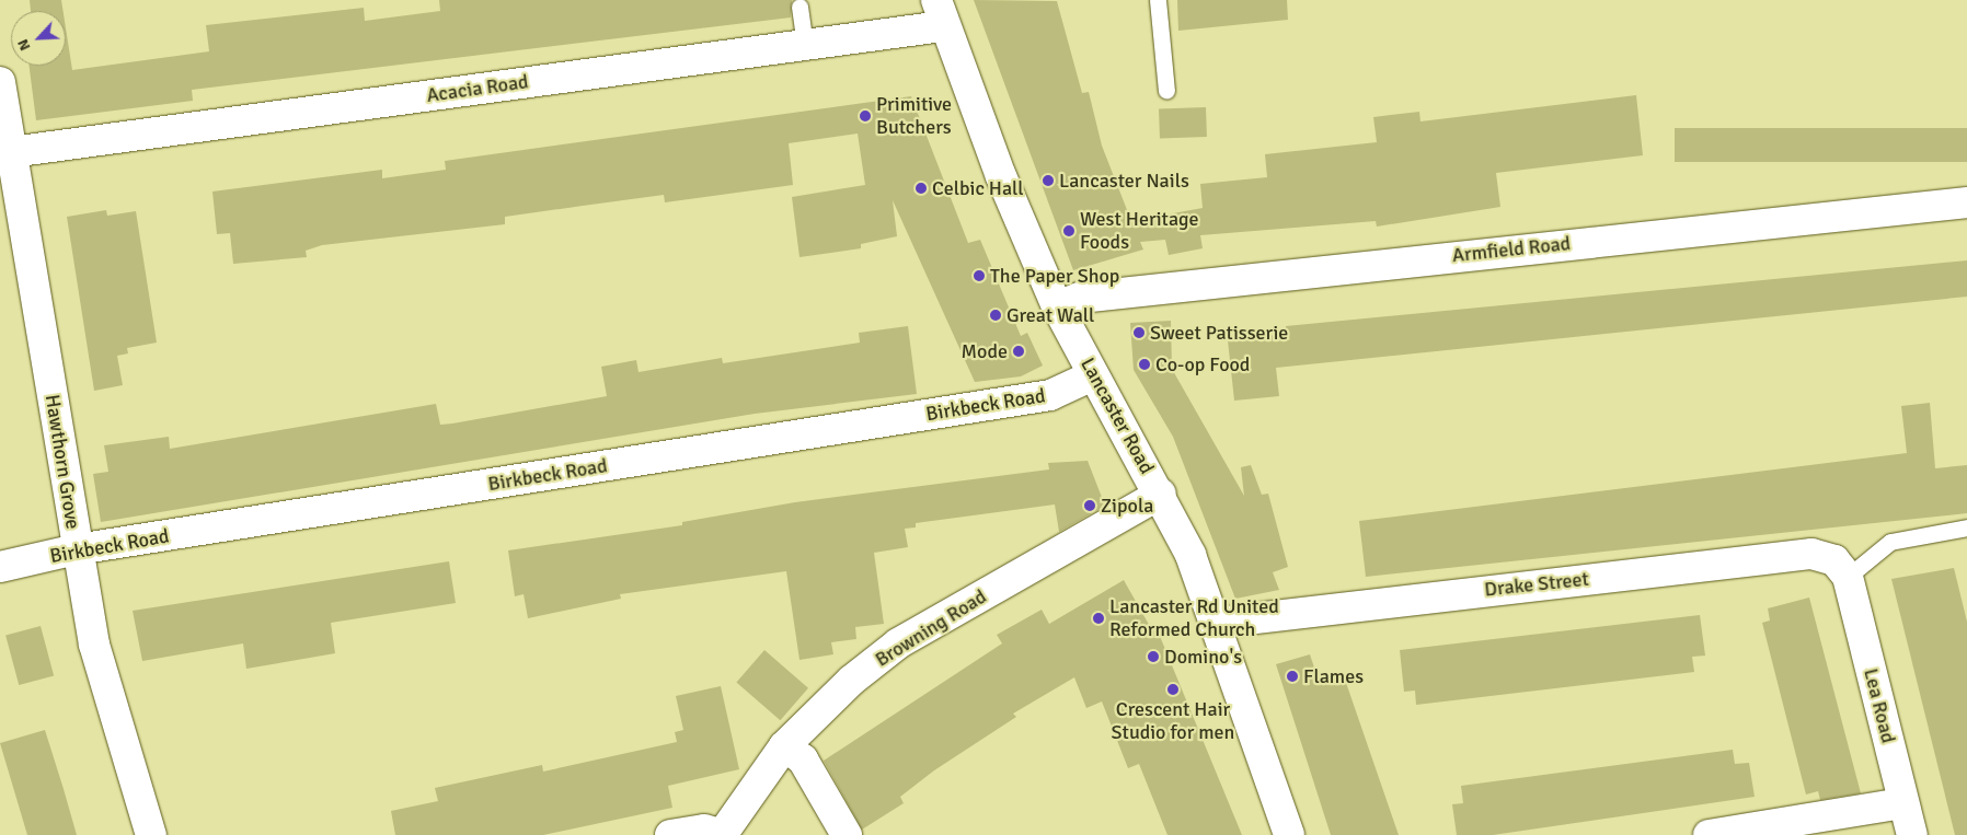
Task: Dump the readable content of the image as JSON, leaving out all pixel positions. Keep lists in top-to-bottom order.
{
  "streets": {
    "street": [
      "Acacia Road",
      "Armfield Road",
      "Birkbeck Road",
      "Lancaster Road",
      "Hawthorn Grove",
      "Drake Street",
      "Browning Road",
      "Lea Road"
    ]
  },
  "crossings": [
    ["Acacia Road", "Lancaster Road"],
    ["Acacia Road", "Hawthorn Grove"],
    ["Armfield Road", "Lancaster Road"],
    ["Birkbeck Road", "Lancaster Road"],
    ["Birkbeck Road", "Hawthorn Grove"],
    ["Lancaster Road", "Drake Street"],
    ["Lancaster Road", "Browning Road"],
    ["Drake Street", "Lea Road"]
  ],
  "places": [
    "Primitive Butchers",
    "Lancaster Nails",
    "Celbic Hall",
    "West Heritage Foods",
    "The Paper Shop",
    "Great Wall",
    "Sweet Patisserie",
    "Mode",
    "Co-op Food",
    "Zipola",
    "Lancaster Rd United Reformed Church",
    "Domino's",
    "Flames",
    "Crescent Hair Studio for men"
  ],
  "north": "bottom left"
}
